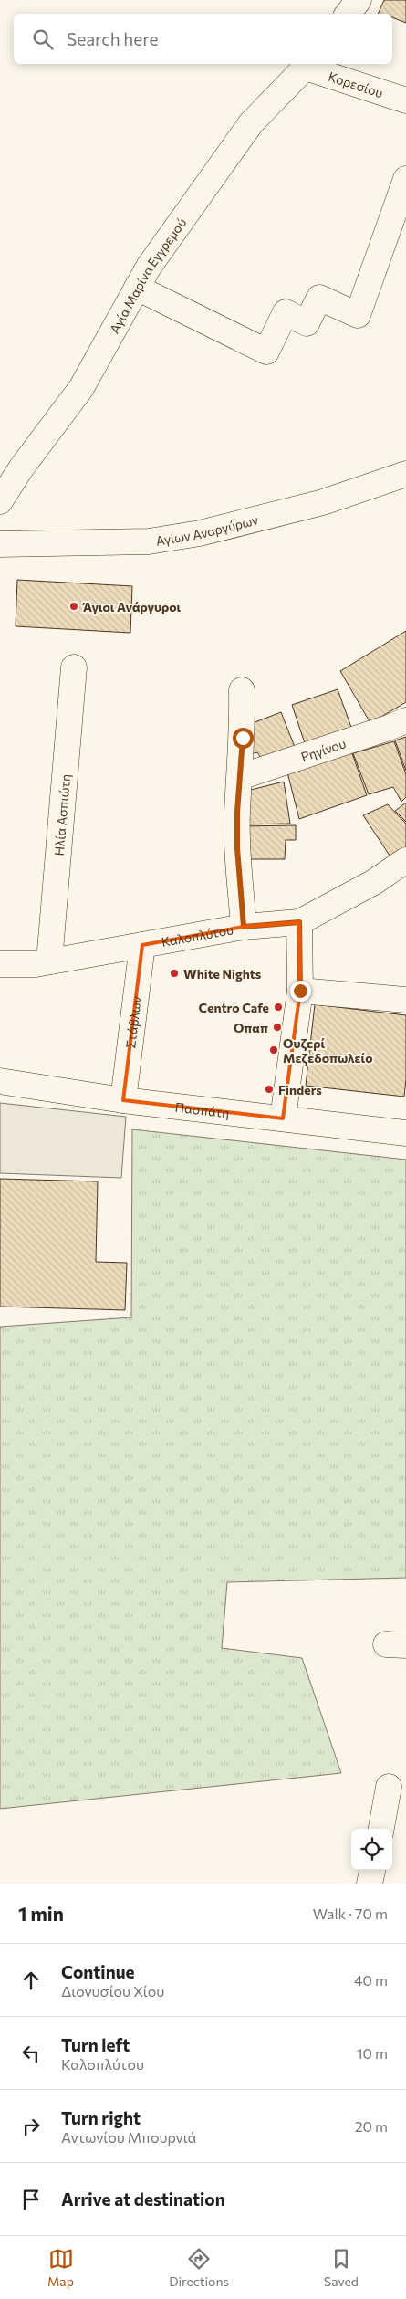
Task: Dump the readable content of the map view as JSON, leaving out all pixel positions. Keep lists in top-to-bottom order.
{
  "streets": {
    "street": [
      "Κορεσίου",
      "Αγία Μαρίνα Εγγρεμού",
      "Αγίων Αναργύρων",
      "Ρηγίνου",
      "Ηλία Ασπιώτη",
      "Καλοπλύτου",
      "Στάβλων",
      "Πασπάτη"
    ]
  },
  "crossings": [
    ["Κορεσίου", "Αγία Μαρίνα Εγγρεμού"],
    ["Ηλία Ασπιώτη", "Καλοπλύτου"],
    ["Καλοπλύτου", "Στάβλων"],
    ["Στάβλων", "Πασπάτη"]
  ],
  "places": [
    "Άγιοι Ανάργυροι",
    "White Nights",
    "Centro Cafe",
    "Οπαπ",
    "Ουζερί Μεζεδοπωλείο",
    "Finders"
  ],
  "page": {
    "search": "Search here",
    "heading": ["1 min", "Walk · 70 m"],
    "list": [
      ["Continue", "Διονυσίου Χίου", "40 m"],
      ["Turn left", "Καλοπλύτου", "10 m"],
      ["Turn right", "Αντωνίου Μπουρνιά", "20 m"],
      "Arrive at destination"
    ],
    "nav": ["Map", "Directions", "Saved"]
  }
}
